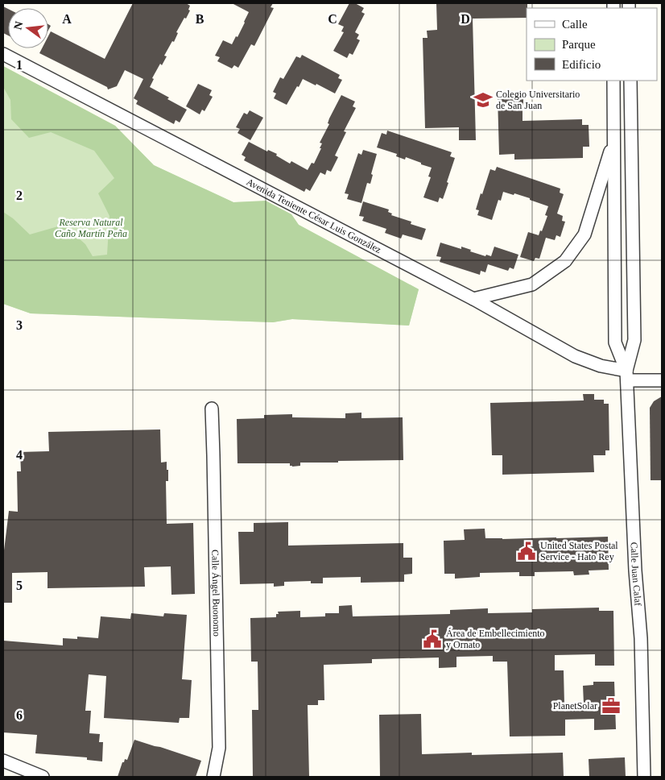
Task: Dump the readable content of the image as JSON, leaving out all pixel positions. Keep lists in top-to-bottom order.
{
  "streets": {
    "street": ["Avenida Teniente César Luis González", "Calle Juan Calaf", "Calle Ángel Buonomo"]
  },
  "crossings": [
    ["Avenida Teniente César Luis González", "Calle Juan Calaf"]
  ],
  "parks": ["Reserva Natural Caño Martín Peña"],
  "places": {
    "school or university": ["Colegio Universitario de San Juan"],
    "public building": ["United States Postal Service - Hato Rey", "Área de Embellecimiento y Ornato"],
    "office": ["PlanetSolar"]
  },
  "legend": ["Calle", "Parque", "Edificio"],
  "north": "left",
  "grid": {
    "columns": [
      "A",
      "B",
      "C",
      "D"
    ],
    "rows": [
      "1",
      "2",
      "3",
      "4",
      "5",
      "6"
    ]
  }
}
